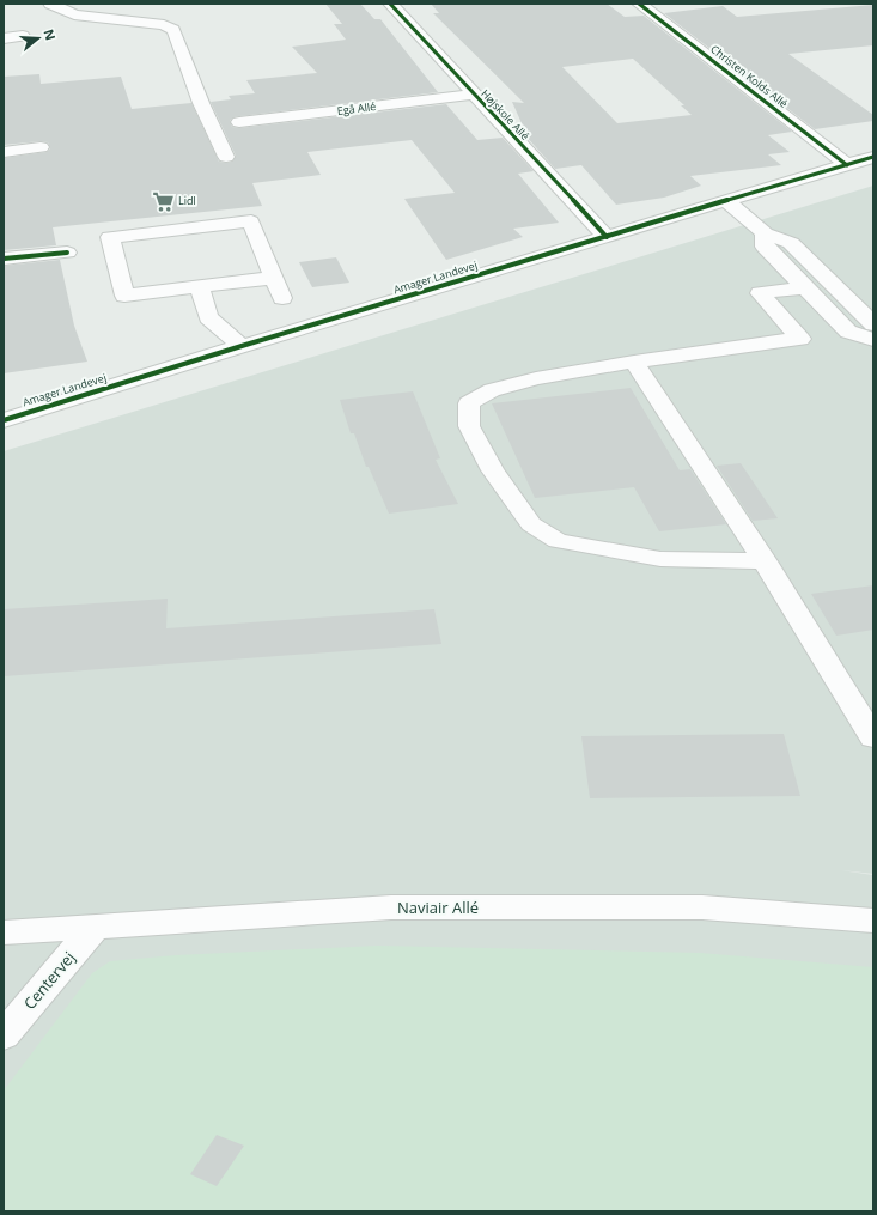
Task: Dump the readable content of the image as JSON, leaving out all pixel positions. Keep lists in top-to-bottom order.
{
  "streets": {
    "street": [
      "Christen Kolds Allé",
      "Egå Allé",
      "Højskole Allé",
      "Amager Landevej",
      "Naviair Allé",
      "Centervej"
    ]
  },
  "crossings": [
    ["Christen Kolds Allé", "Amager Landevej"],
    ["Egå Allé", "Højskole Allé"],
    ["Højskole Allé", "Amager Landevej"],
    ["Naviair Allé", "Centervej"]
  ],
  "places": {
    "supermarket": ["Lidl"]
  },
  "north": "right"
}
